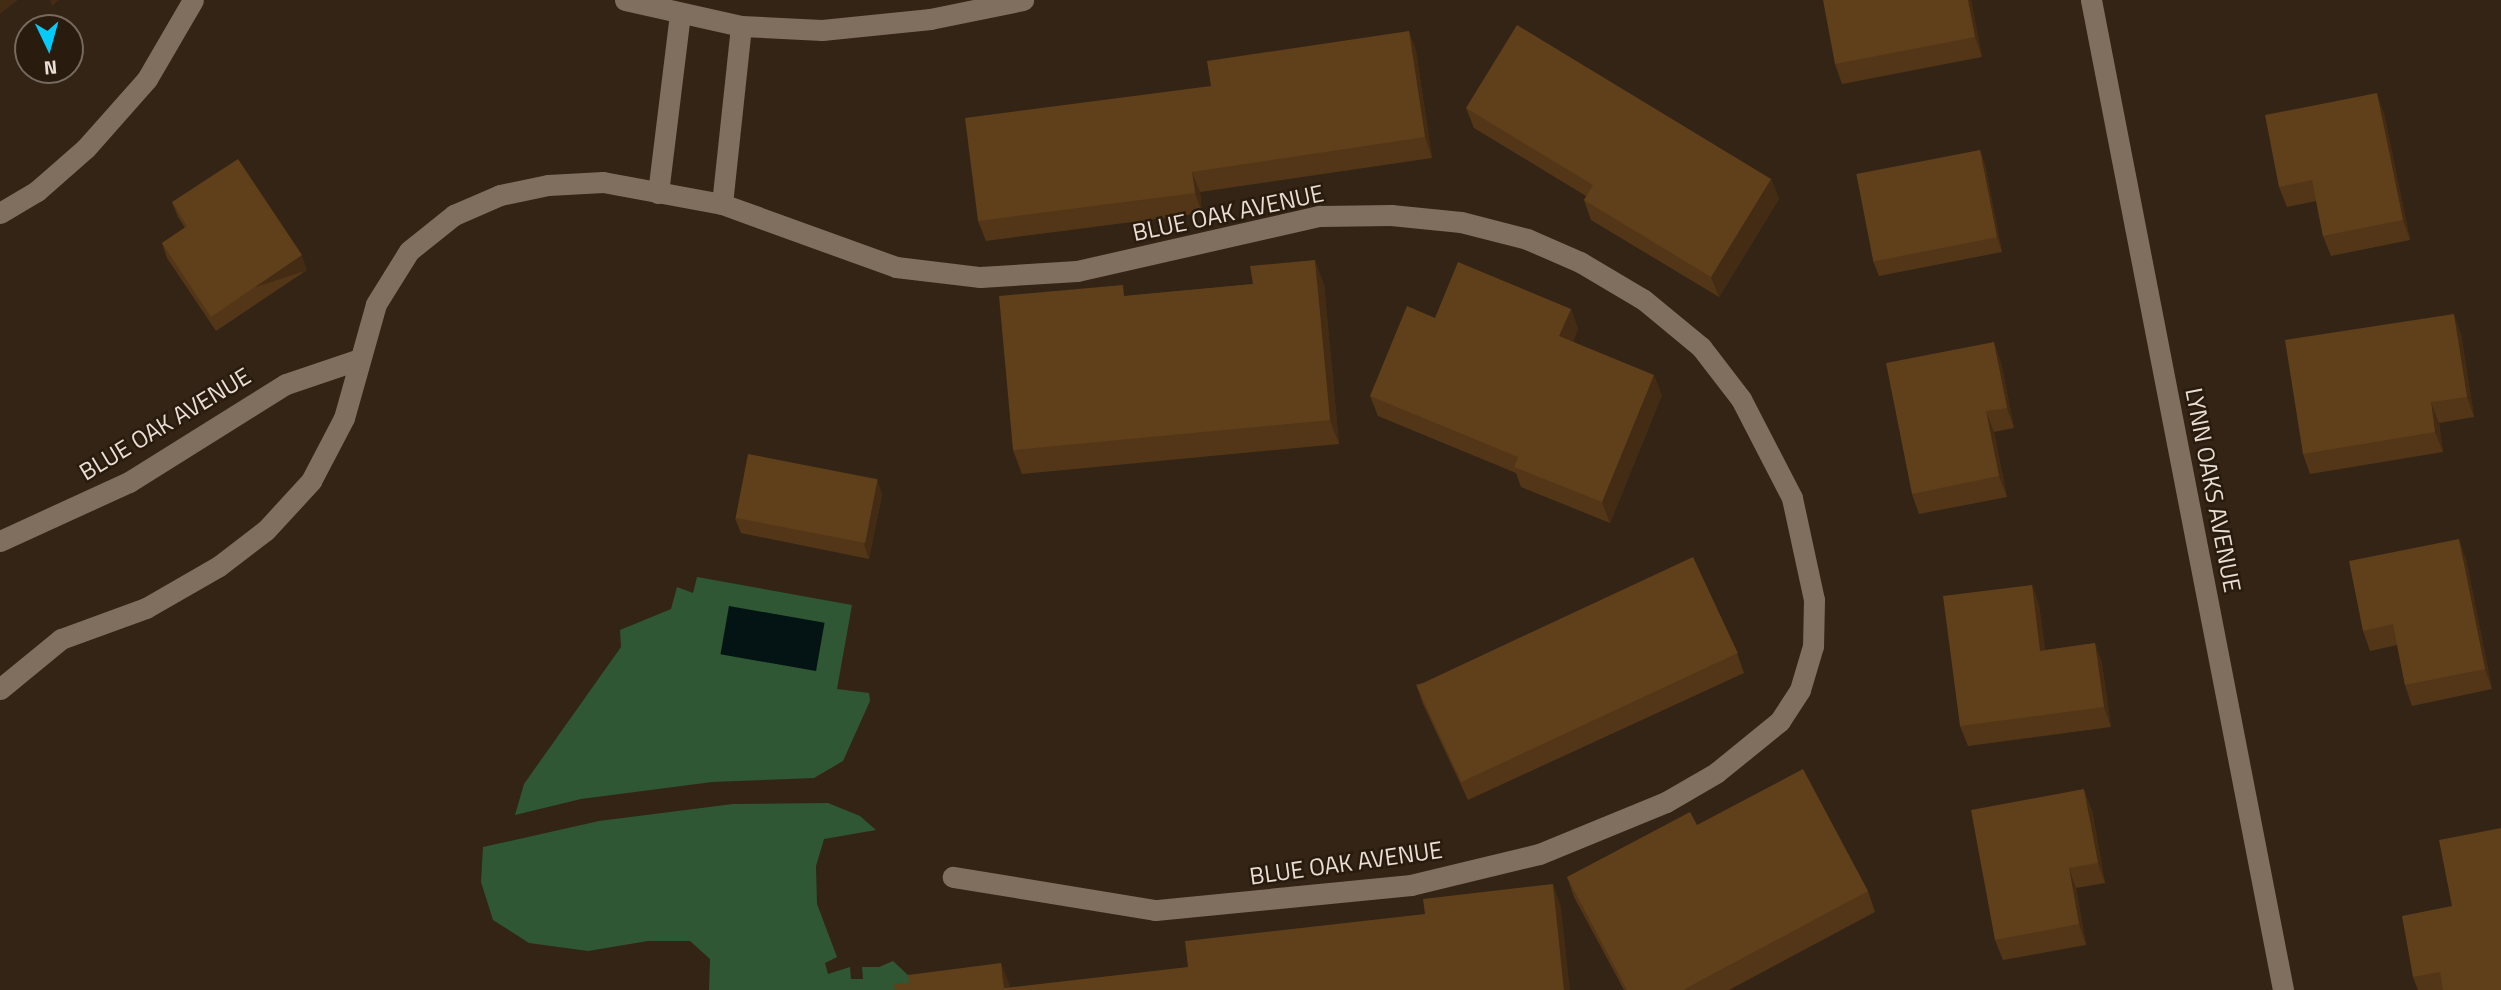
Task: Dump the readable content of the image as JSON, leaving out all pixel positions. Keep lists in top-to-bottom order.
{
  "streets": {
    "street": ["BLUE OAK AVENUE", "LYNN OAKS AVENUE"]
  },
  "north": "bottom"
}
